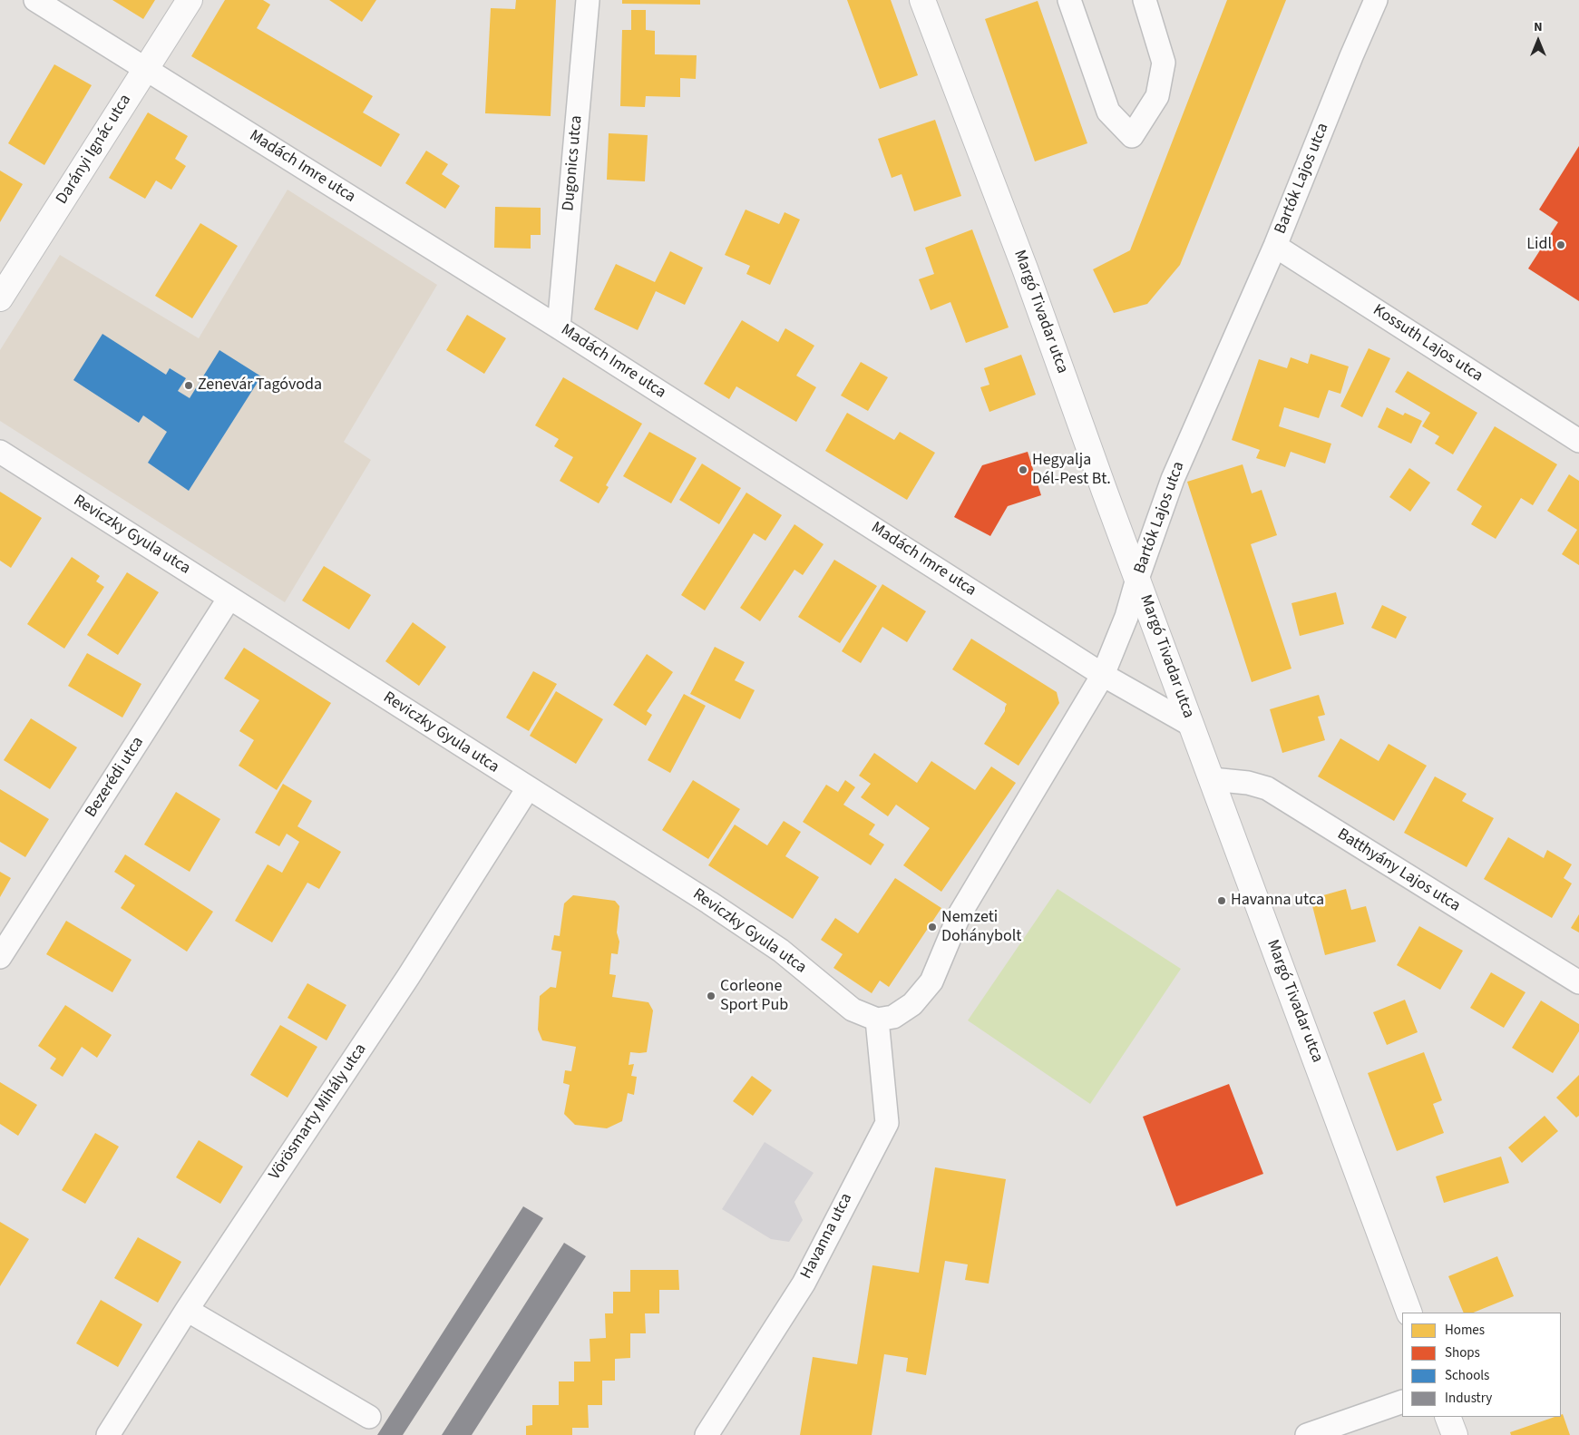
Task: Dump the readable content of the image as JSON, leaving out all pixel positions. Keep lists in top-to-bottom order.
{
  "streets": {
    "street": [
      "Darányi Ignác utca",
      "Dugonics utca",
      "Madách Imre utca",
      "Bartók Lajos utca",
      "Margó Tivadar utca",
      "Kossuth Lajos utca",
      "Reviczky Gyula utca",
      "Bezerédi utca",
      "Batthyány Lajos utca",
      "Vörösmarty Mihály utca",
      "Havanna utca"
    ]
  },
  "crossings": [
    ["Darányi Ignác utca", "Madách Imre utca"],
    ["Dugonics utca", "Madách Imre utca"],
    ["Madách Imre utca", "Bartók Lajos utca"],
    ["Madách Imre utca", "Margó Tivadar utca"],
    ["Bartók Lajos utca", "Margó Tivadar utca"],
    ["Bartók Lajos utca", "Kossuth Lajos utca"],
    ["Bartók Lajos utca", "Reviczky Gyula utca"],
    ["Bartók Lajos utca", "Havanna utca"],
    ["Margó Tivadar utca", "Batthyány Lajos utca"],
    ["Reviczky Gyula utca", "Bezerédi utca"],
    ["Reviczky Gyula utca", "Vörösmarty Mihály utca"],
    ["Reviczky Gyula utca", "Havanna utca"]
  ],
  "places": [
    "Lidl",
    "Zenevár Tagóvoda",
    "Hegyalja Dél-Pest Bt.",
    "Havanna utca",
    "Nemzeti Dohánybolt",
    "Corleone Sport Pub"
  ],
  "legend": [
    "Homes",
    "Shops",
    "Schools",
    "Industry"
  ],
  "north": "top"
}
